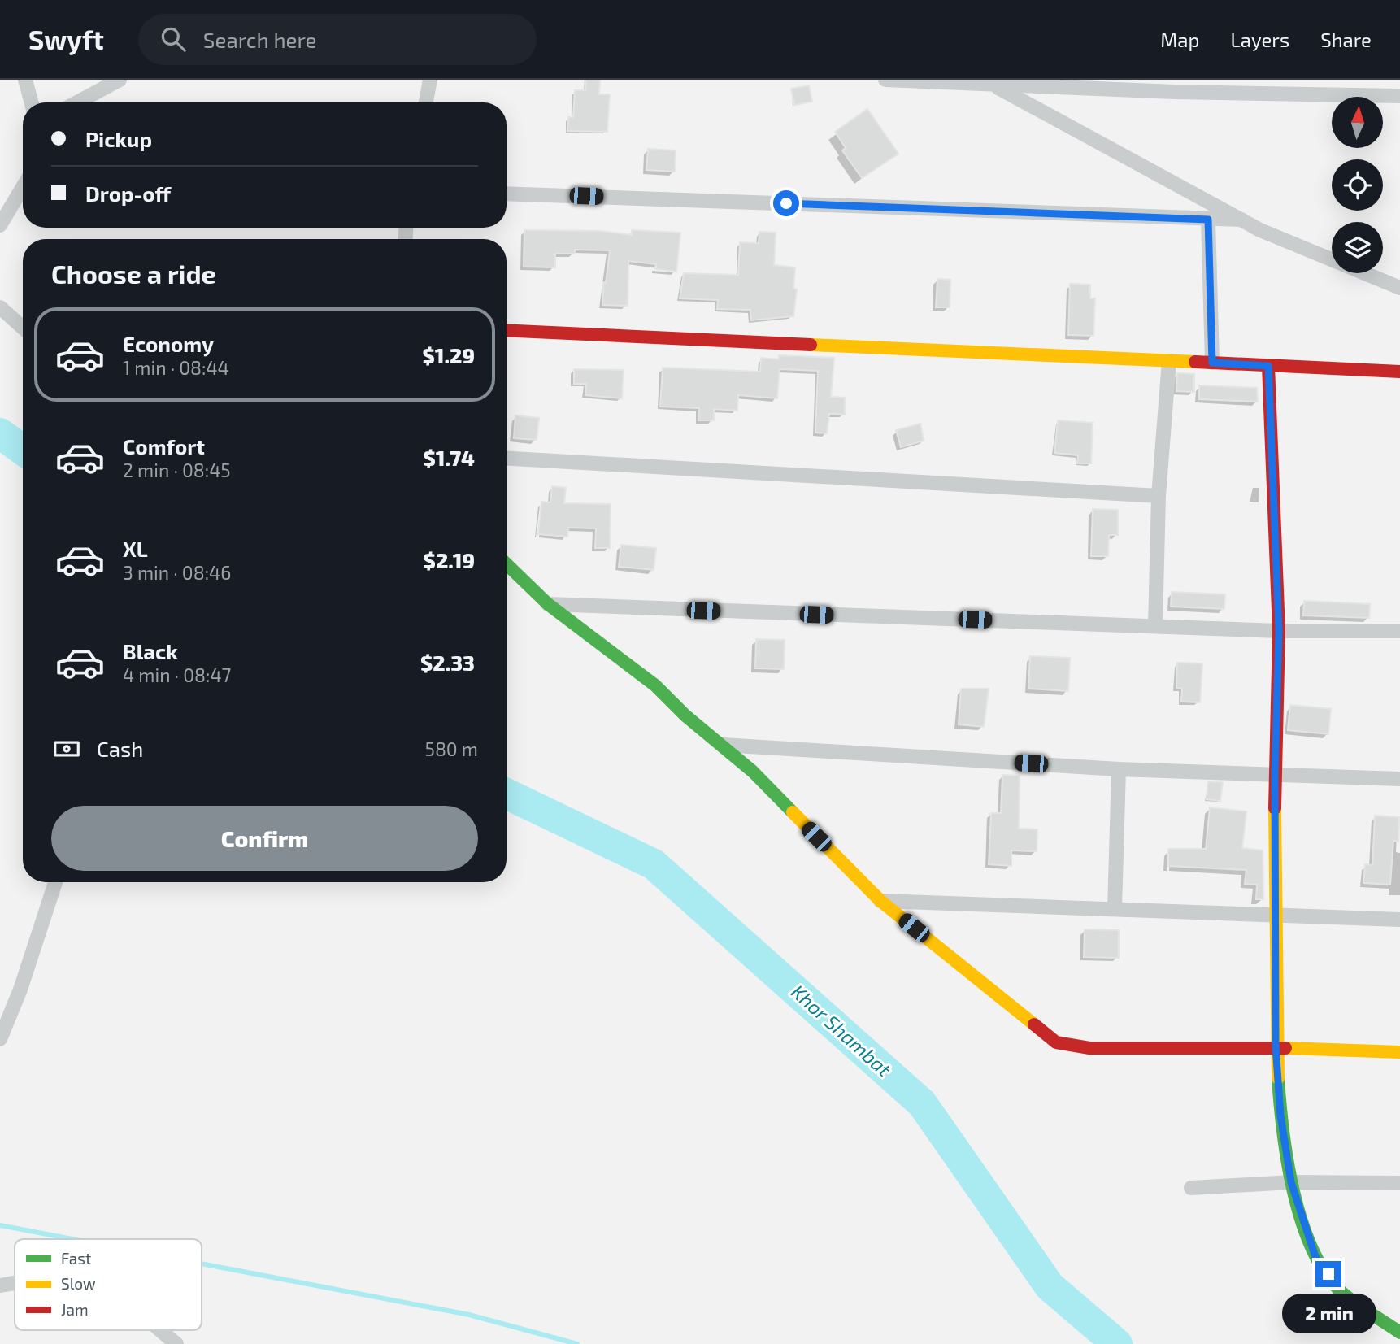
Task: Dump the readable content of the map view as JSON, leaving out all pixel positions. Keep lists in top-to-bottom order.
{
  "water": ["Khor Shambat"],
  "legend": ["Fast", "Slow", "Jam"],
  "north": "top",
  "page": {
    "header": "Swyft",
    "search": "Search here",
    "nav": ["Map", "Layers", "Share"],
    "banner": ["Pickup", "Drop-off"],
    "heading": "Choose a ride",
    "list": [
      {
        "name": "Economy",
        "note": "1 min · 08:44",
        "value": "$1.29"
      },
      {
        "name": "Comfort",
        "note": "2 min · 08:45",
        "value": "$1.74"
      },
      {
        "name": "XL",
        "note": "3 min · 08:46",
        "value": "$2.19"
      },
      {
        "name": "Black",
        "note": "4 min · 08:47",
        "value": "$2.33"
      }
    ],
    "pay": ["Cash", "580 m"],
    "buttons": "Confirm",
    "bubble": "2 min"
  }
}
